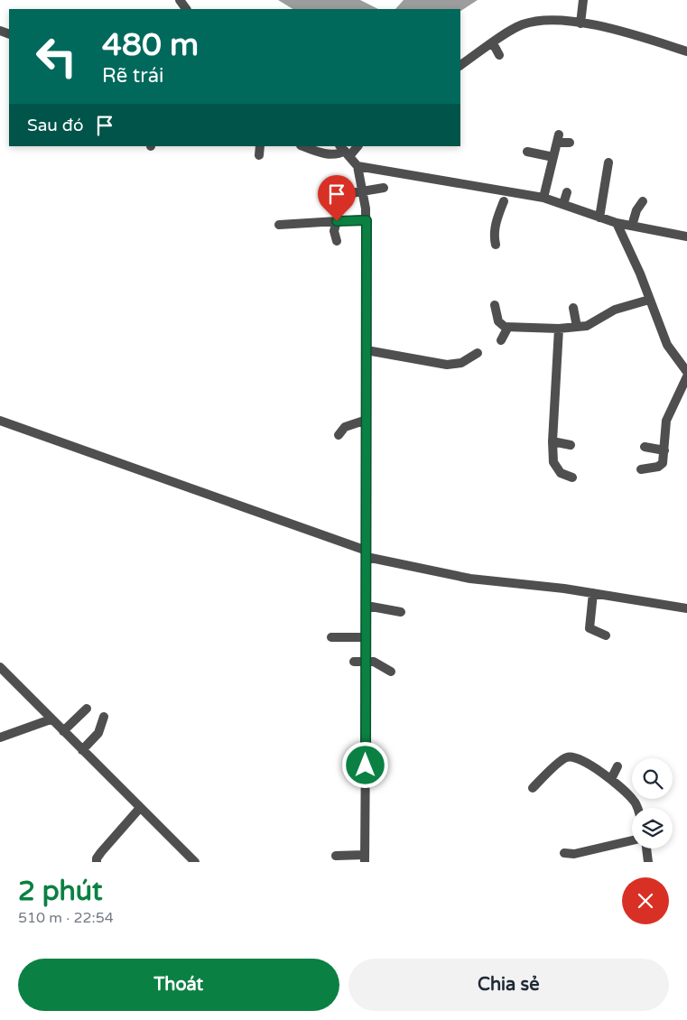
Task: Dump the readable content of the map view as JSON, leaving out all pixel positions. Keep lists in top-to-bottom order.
{
  "page": {
    "turn": ["480 m", "Rẽ trái"],
    "then": "Sau đó",
    "heading": ["2 phút", "510 m · 22:54"],
    "buttons": ["Thoát", "Chia sẻ"]
  }
}
